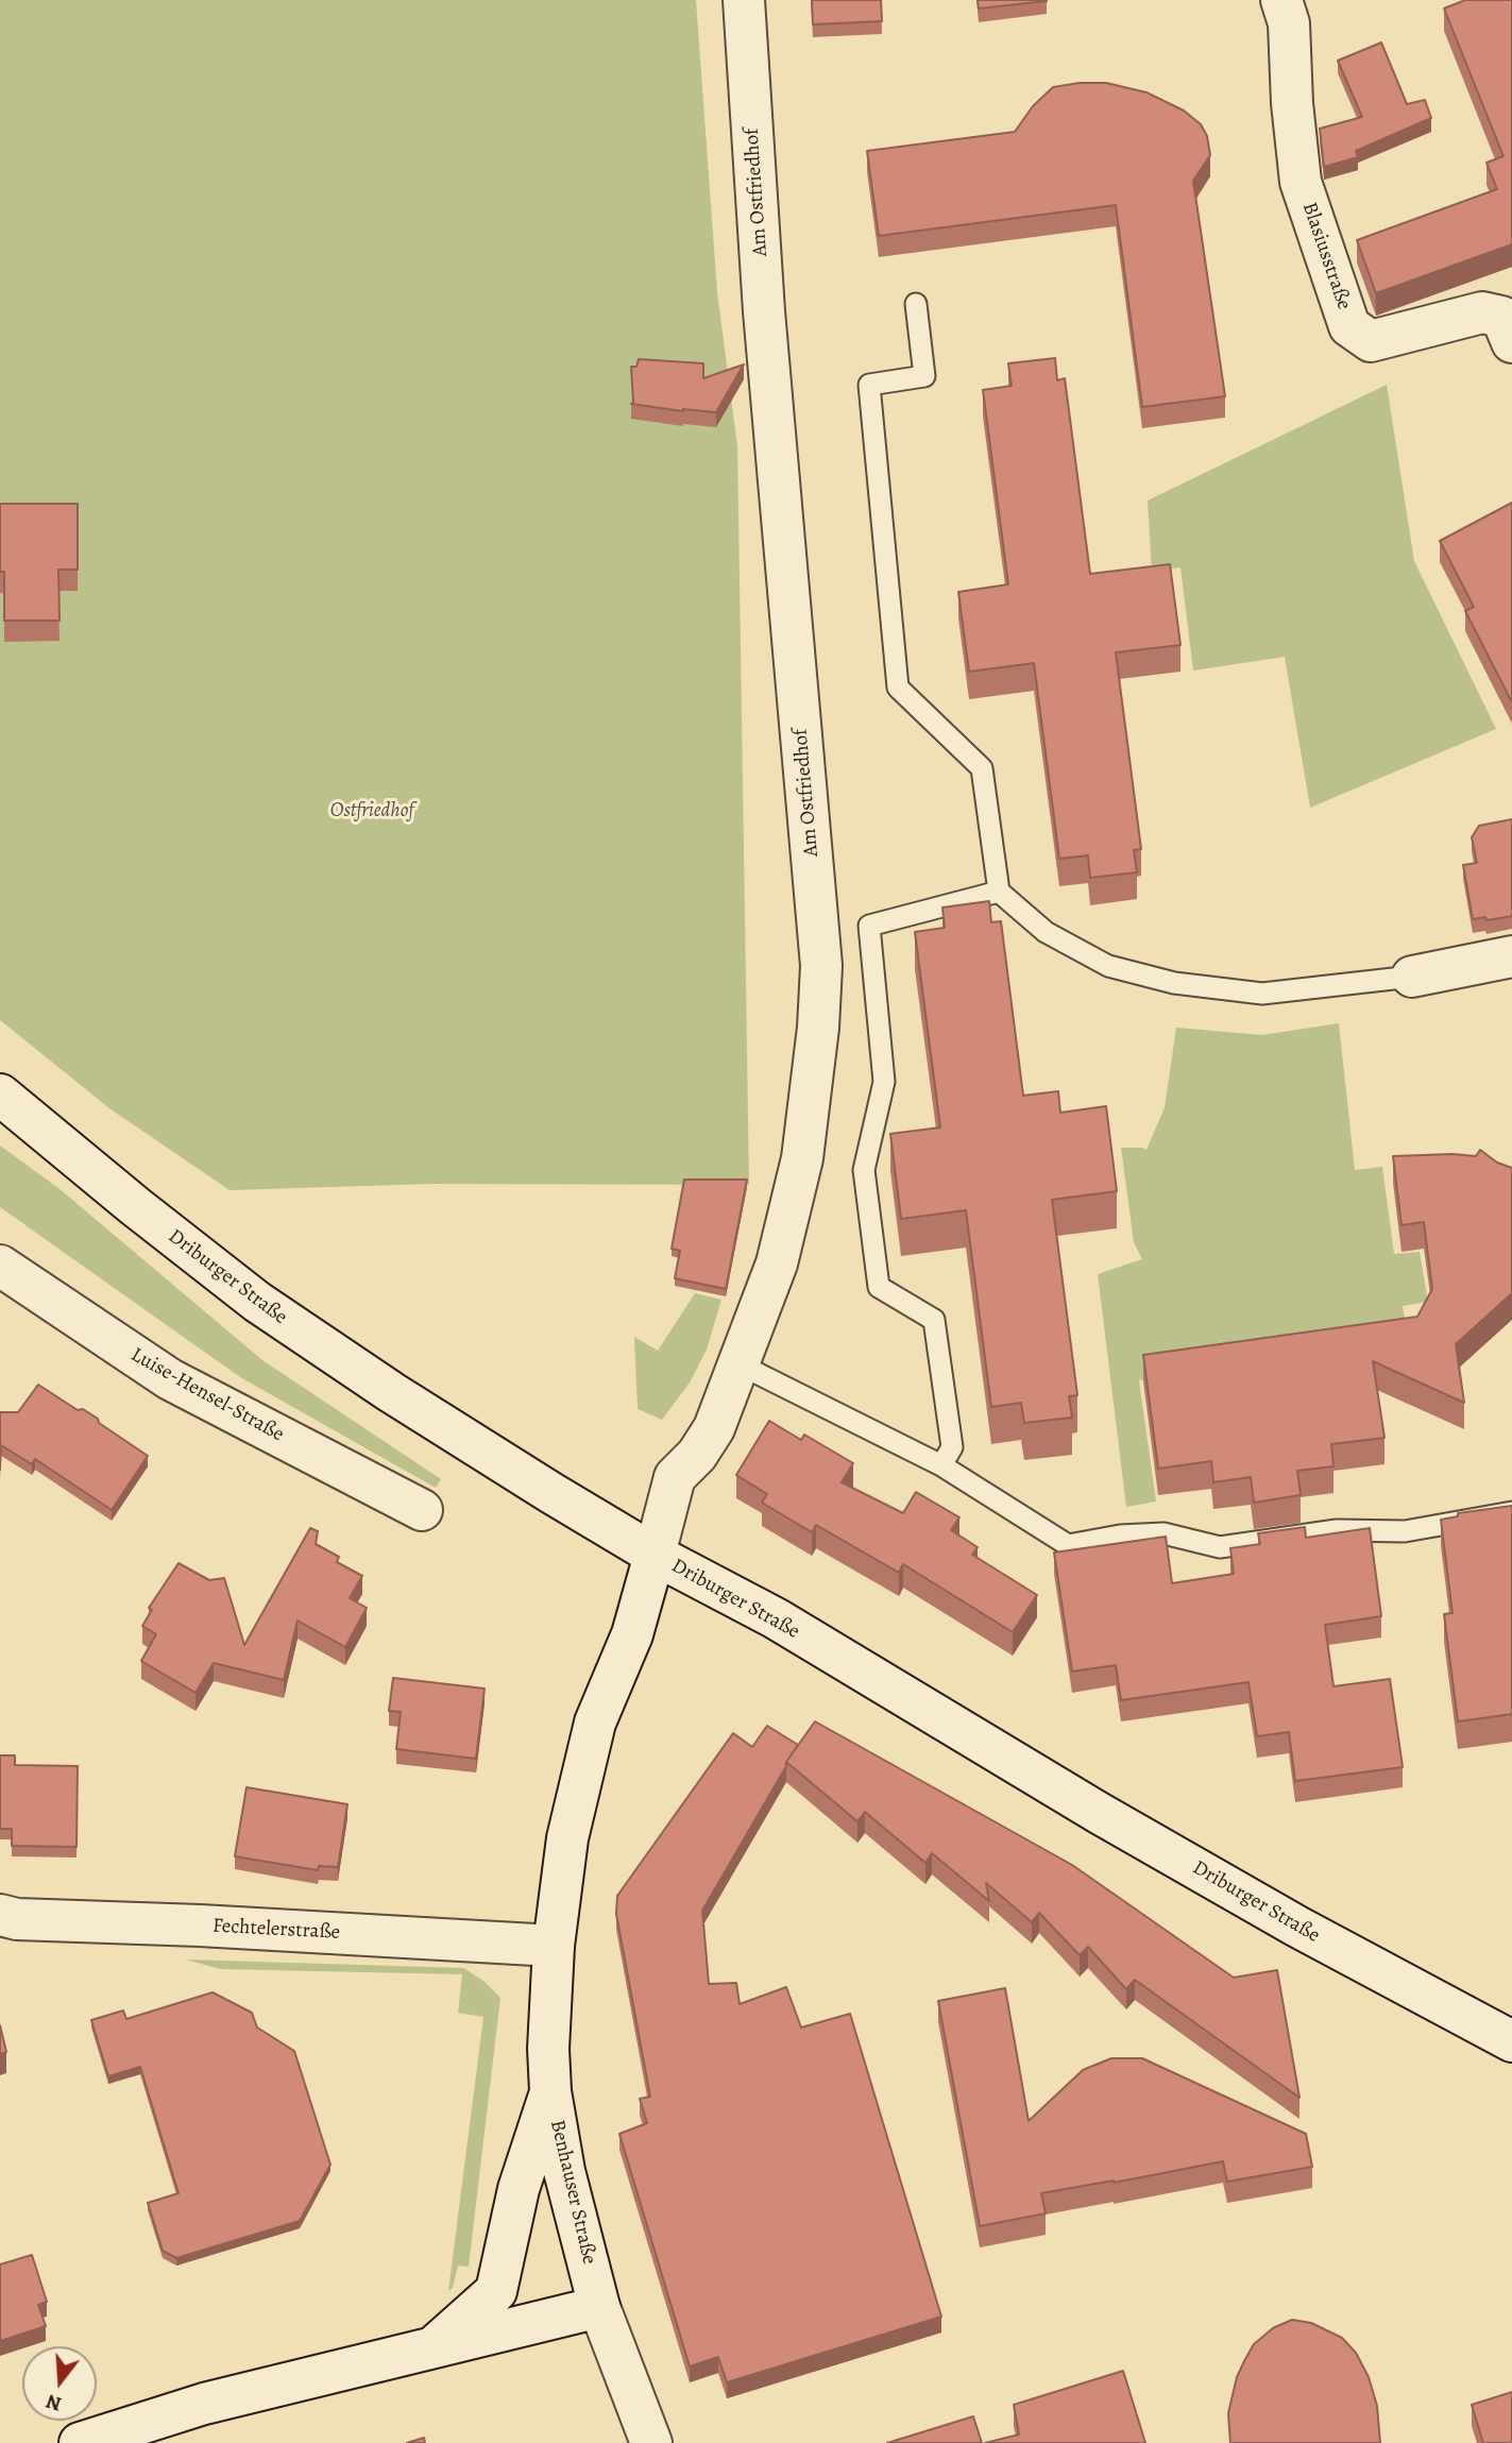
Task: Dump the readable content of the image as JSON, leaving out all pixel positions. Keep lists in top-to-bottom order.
{
  "streets": {
    "street": [
      "Am Ostfriedhof",
      "Blasiusstraße",
      "Driburger Straße",
      "Luise-Hensel-Straße",
      "Fechtelerstraße",
      "Benhauser Straße"
    ]
  },
  "crossings": [
    ["Am Ostfriedhof", "Driburger Straße"],
    ["Am Ostfriedhof", "Benhauser Straße"],
    ["Driburger Straße", "Benhauser Straße"],
    ["Fechtelerstraße", "Benhauser Straße"]
  ],
  "parks": ["Ostfriedhof"],
  "north": "bottom"
}
